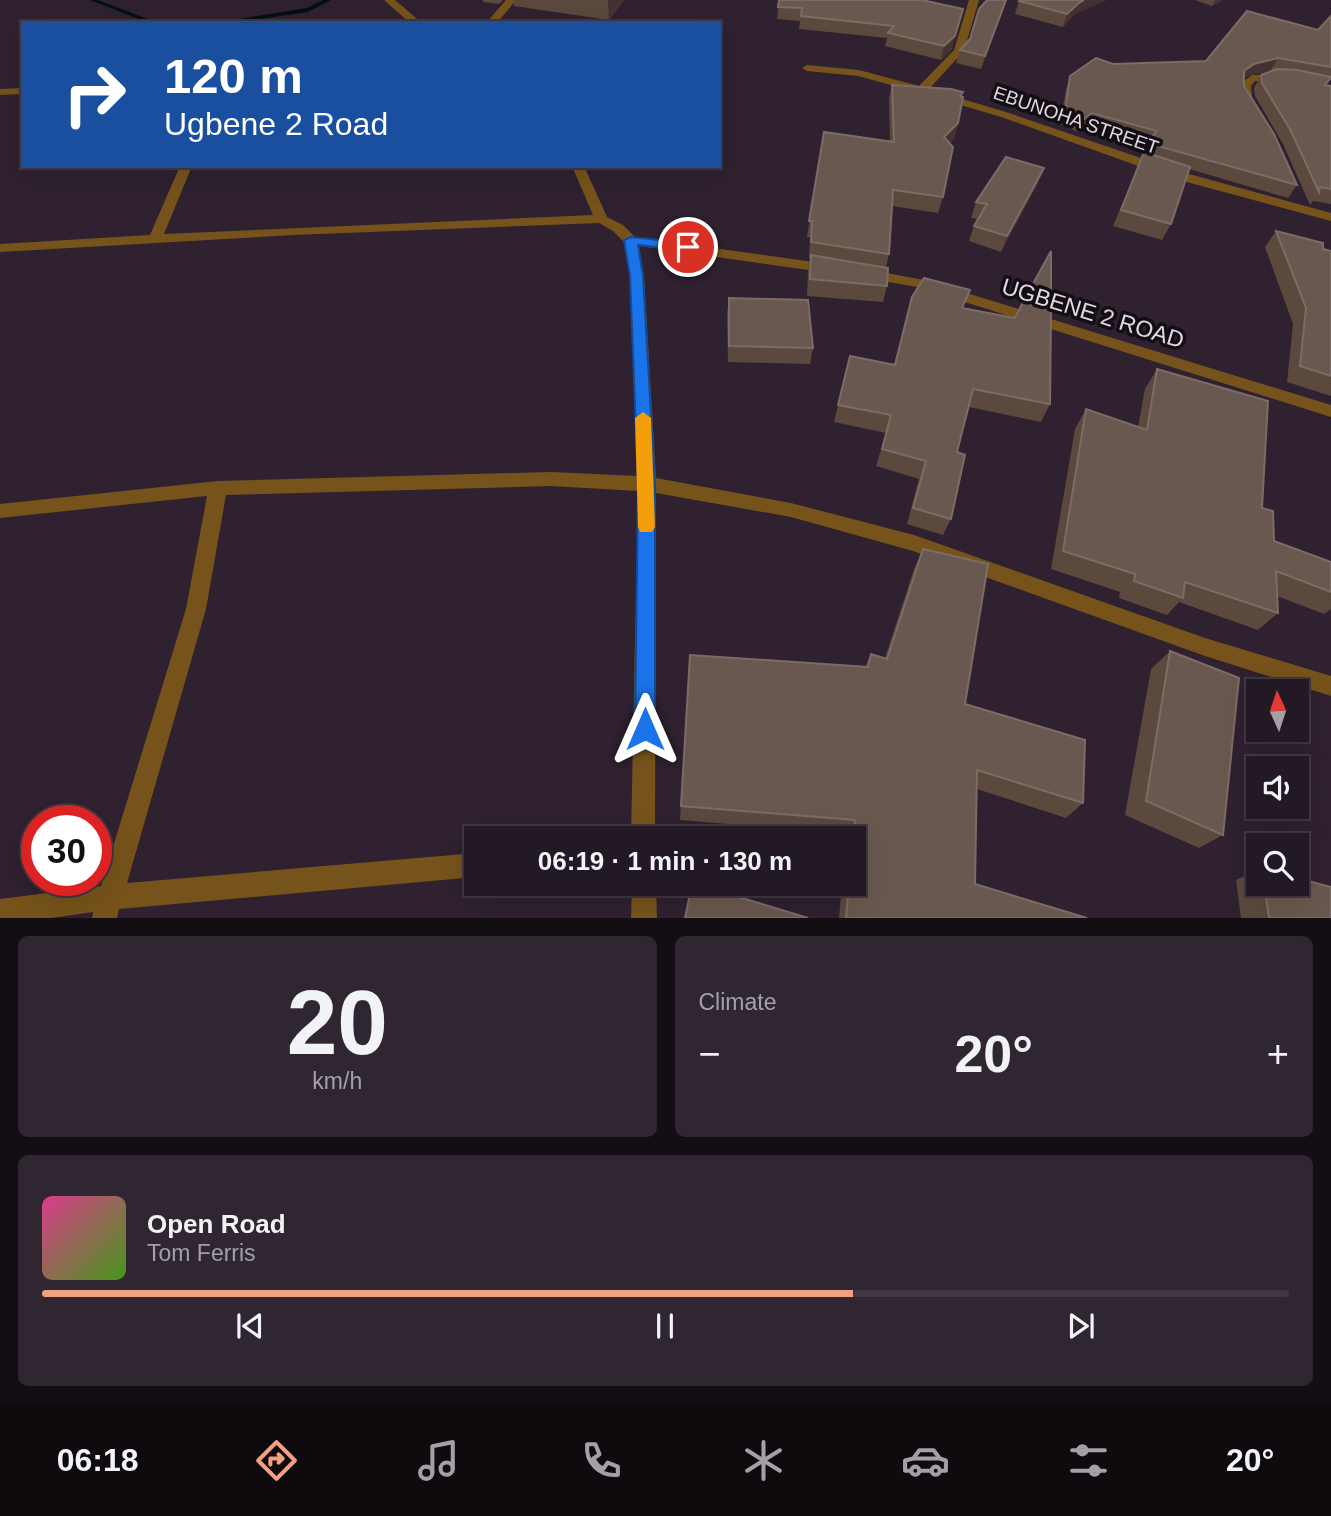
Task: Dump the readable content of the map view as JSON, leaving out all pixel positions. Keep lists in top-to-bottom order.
{
  "streets": {
    "street": ["EBUNOHA STREET", "UGBENE 2 ROAD"]
  },
  "north": "top",
  "page": {
    "turn": ["120 m", "Ugbene 2 Road"],
    "limit": "30",
    "trip": "06:19 · 1 min · 130 m",
    "tile": [
      ["20", "km/h"],
      "Climate"
    ],
    "heat": ["−", "20°", "+"],
    "song": ["Open Road", "Tom Ferris"],
    "tabs": ["06:18", "20°"]
  }
}
